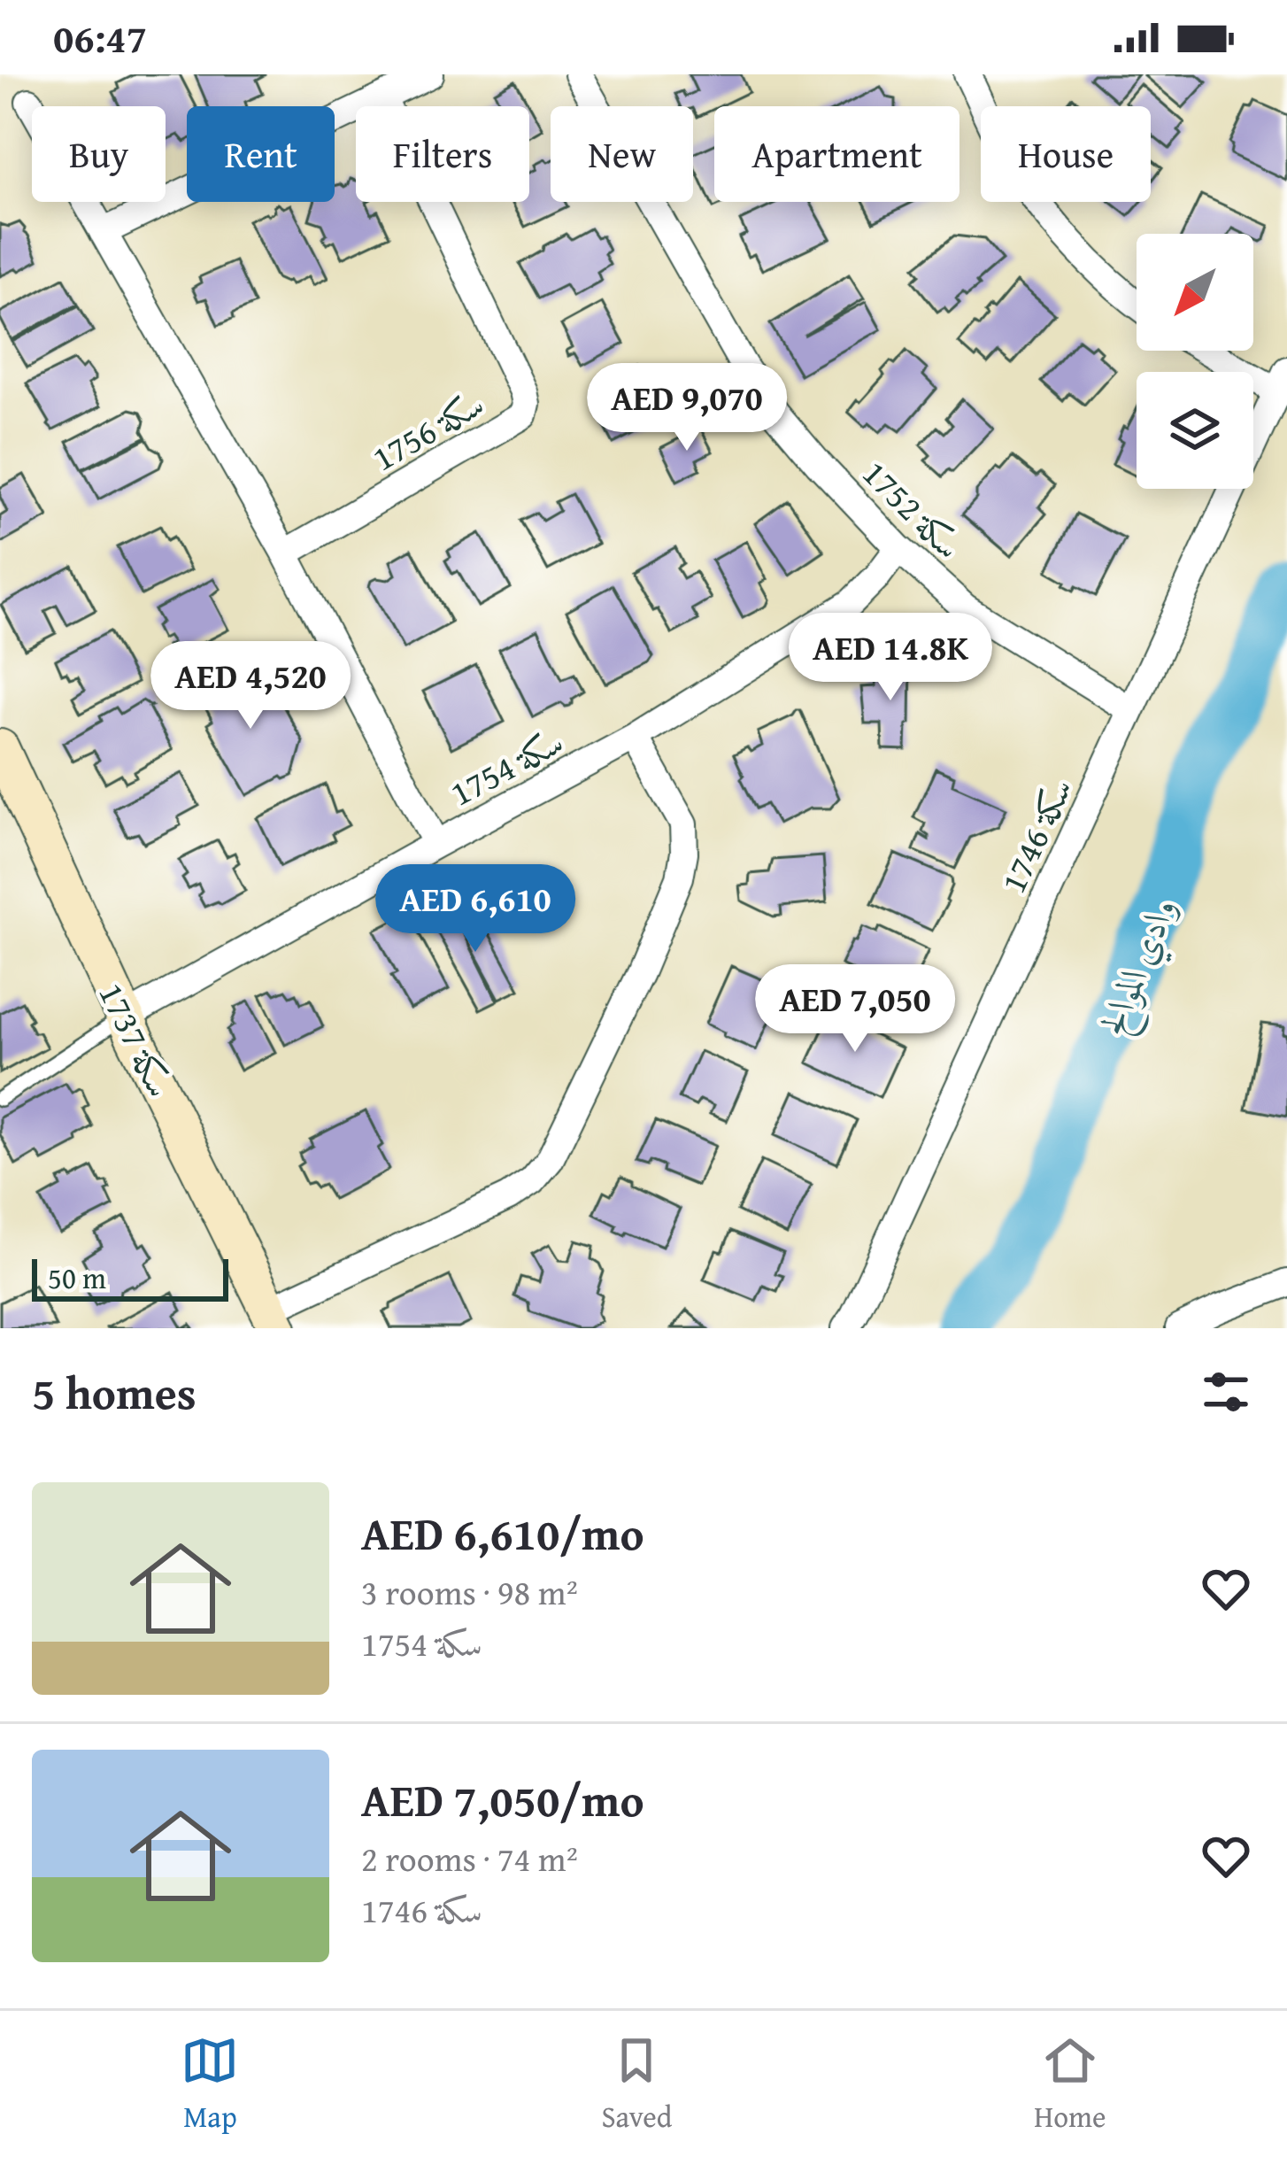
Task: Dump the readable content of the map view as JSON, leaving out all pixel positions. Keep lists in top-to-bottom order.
{
  "streets": {
    "street": [
      "سكة 1756",
      "سكة 1752",
      "سكة 1754",
      "سكة 1746",
      "سكة 1737"
    ]
  },
  "crossings": [
    ["سكة 1752", "سكة 1754"],
    ["سكة 1752", "سكة 1746"],
    ["سكة 1754", "سكة 1737"]
  ],
  "water": ["وادي الموالح"],
  "scale_bar": "50 m",
  "north": "bottom left",
  "page": {
    "status": "06:47",
    "chip": [
      "Buy",
      "Rent",
      "Filters",
      "New",
      "Apartment",
      "House"
    ],
    "price": [
      "AED 9,070",
      "AED 14.8K",
      "AED 4,520",
      "AED 6,610",
      "AED 7,050"
    ],
    "scale": "50 m",
    "heading": "5 homes",
    "list": [
      {
        "name": "AED 6,610/mo",
        "note": "3 rooms · 98 m² · سكة 1754"
      },
      {
        "name": "AED 7,050/mo",
        "note": "2 rooms · 74 m² · سكة 1746"
      }
    ],
    "tabs": ["Map", "Saved", "Home"]
  }
}
